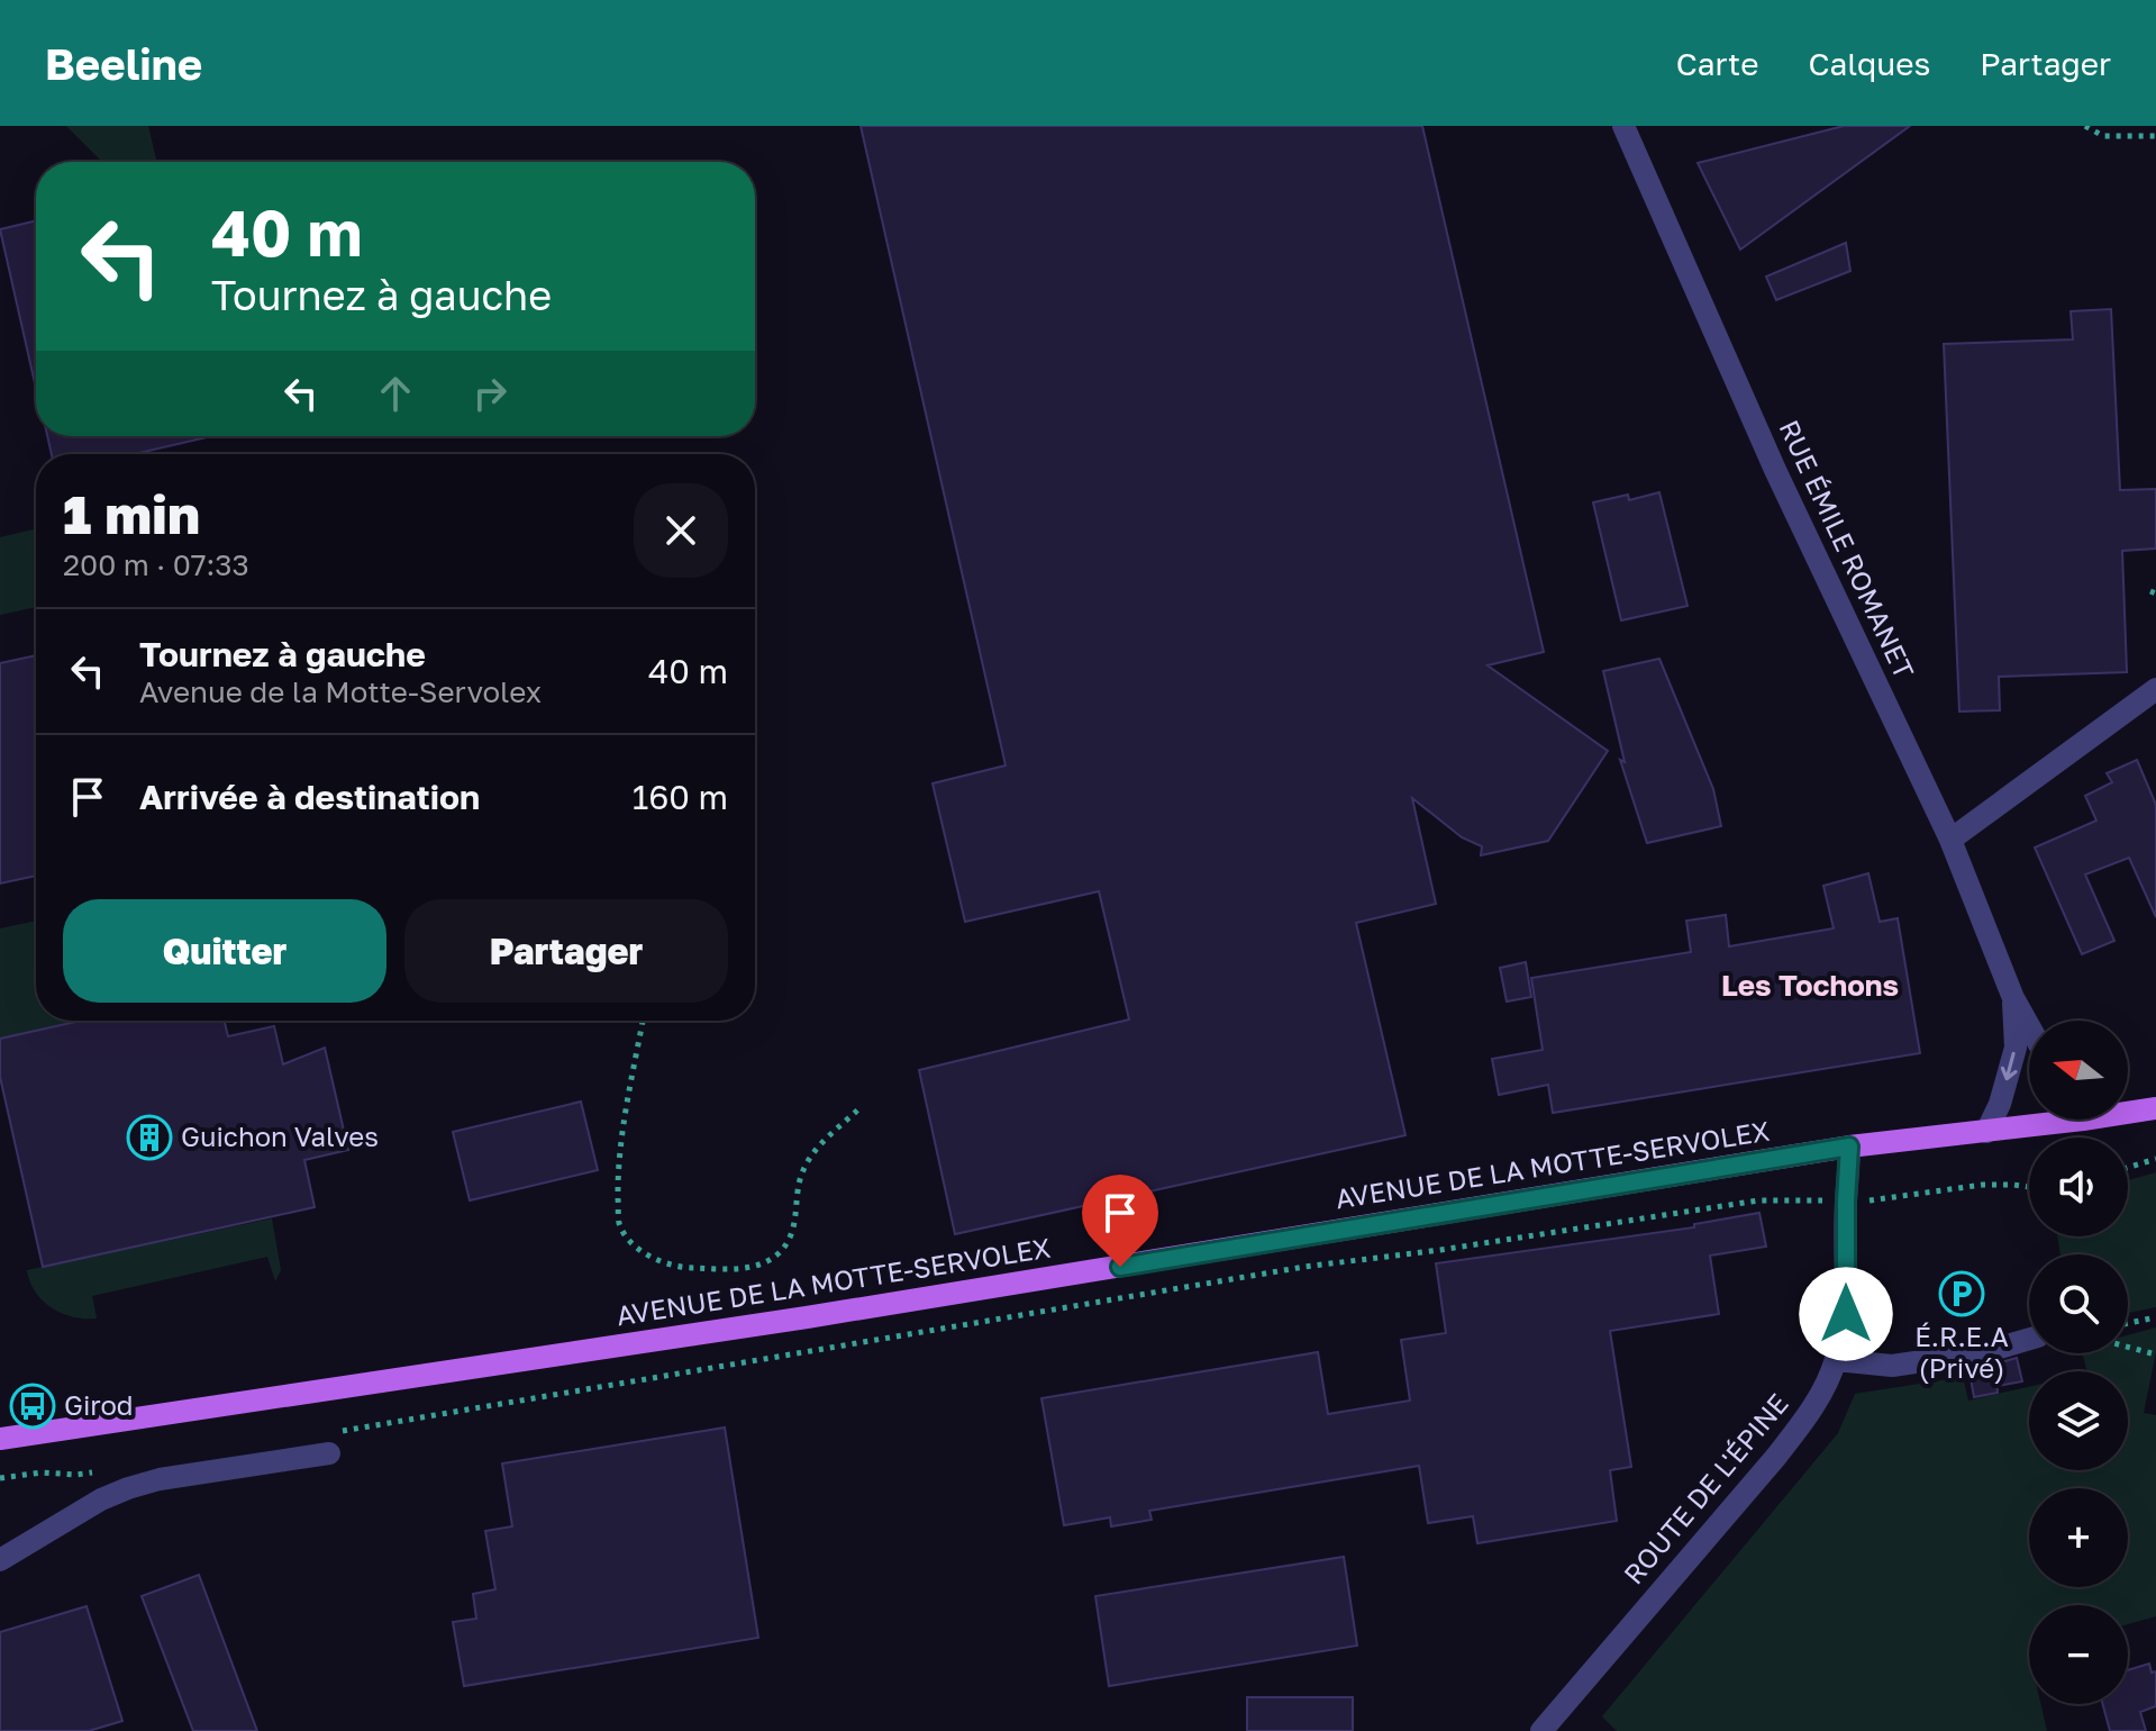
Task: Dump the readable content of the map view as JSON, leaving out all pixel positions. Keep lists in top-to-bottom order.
{
  "streets": {
    "main road": ["AVENUE DE LA MOTTE-SERVOLEX"],
    "street": ["RUE ÉMILE ROMANET", "ROUTE DE L'ÉPINE"]
  },
  "crossings": [
    ["RUE ÉMILE ROMANET", "AVENUE DE LA MOTTE-SERVOLEX"],
    ["AVENUE DE LA MOTTE-SERVOLEX", "ROUTE DE L'ÉPINE"]
  ],
  "districts": ["Les Tochons"],
  "places": {
    "building": ["Guichon Valves"],
    "parking": ["É.R.E.A (Privé)"],
    "bus stop": ["Girod"]
  },
  "north": "left",
  "page": {
    "header": "Beeline",
    "nav": ["Carte", "Calques", "Partager"],
    "turn": ["40 m", "Tournez à gauche"],
    "heading": ["1 min", "200 m · 07:33"],
    "list": [
      {
        "name": "Tournez à gauche",
        "note": "Avenue de la Motte-Servolex",
        "value": "40 m"
      },
      {
        "name": "Arrivée à destination",
        "value": "160 m"
      }
    ],
    "buttons": ["Quitter", "Partager"],
    "map_buttons": ["+", "−"]
  }
}
